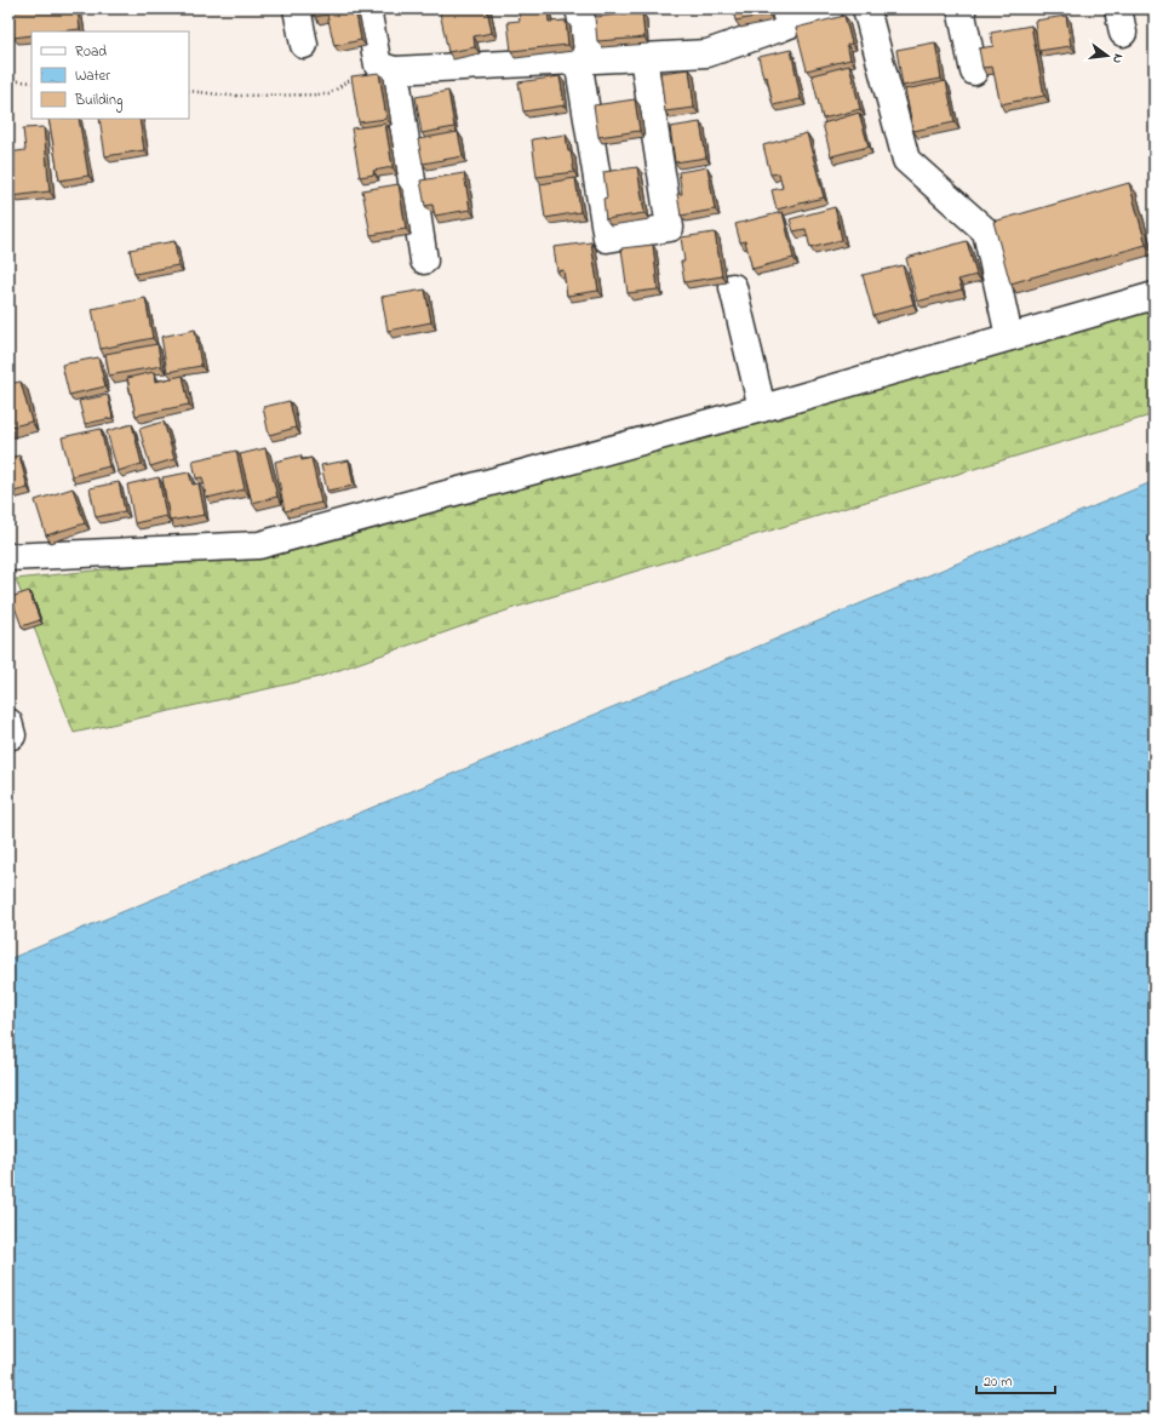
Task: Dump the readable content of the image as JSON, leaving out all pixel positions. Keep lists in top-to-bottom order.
{
  "legend": ["Road", "Water", "Building"],
  "scale_bar": "20 m",
  "north": "right"
}
